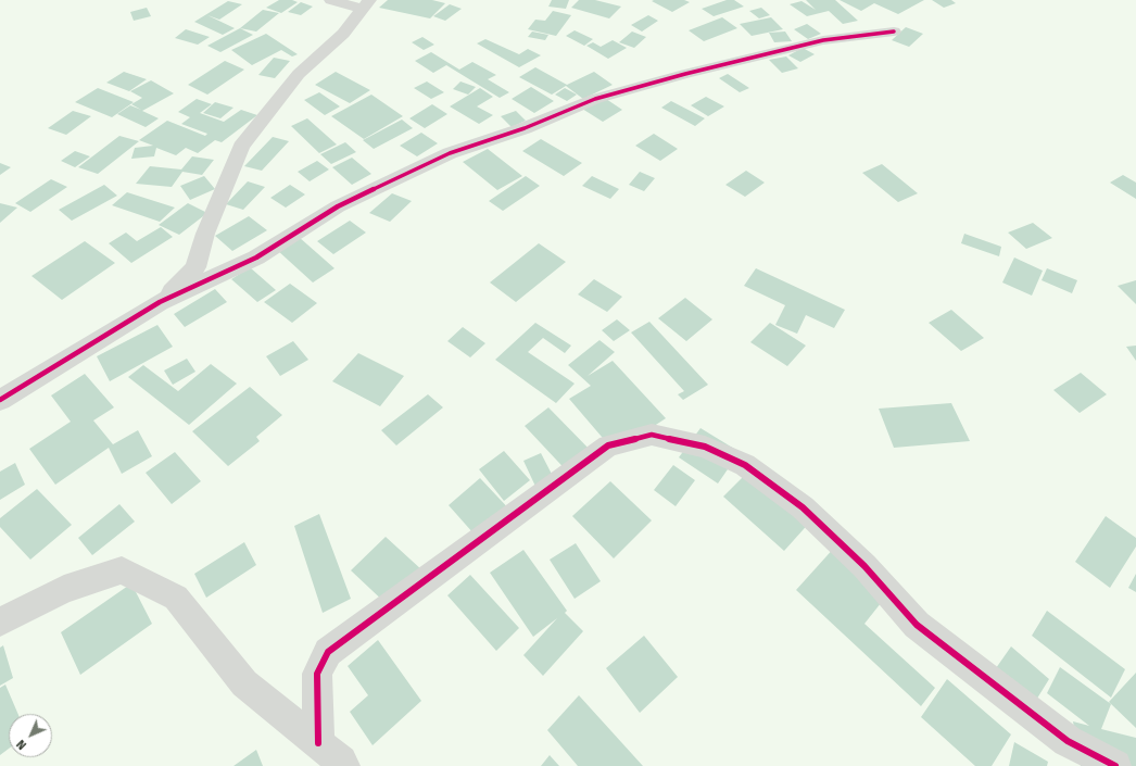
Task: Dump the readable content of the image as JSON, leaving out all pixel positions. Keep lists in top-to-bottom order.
{
  "north": "bottom left"
}
